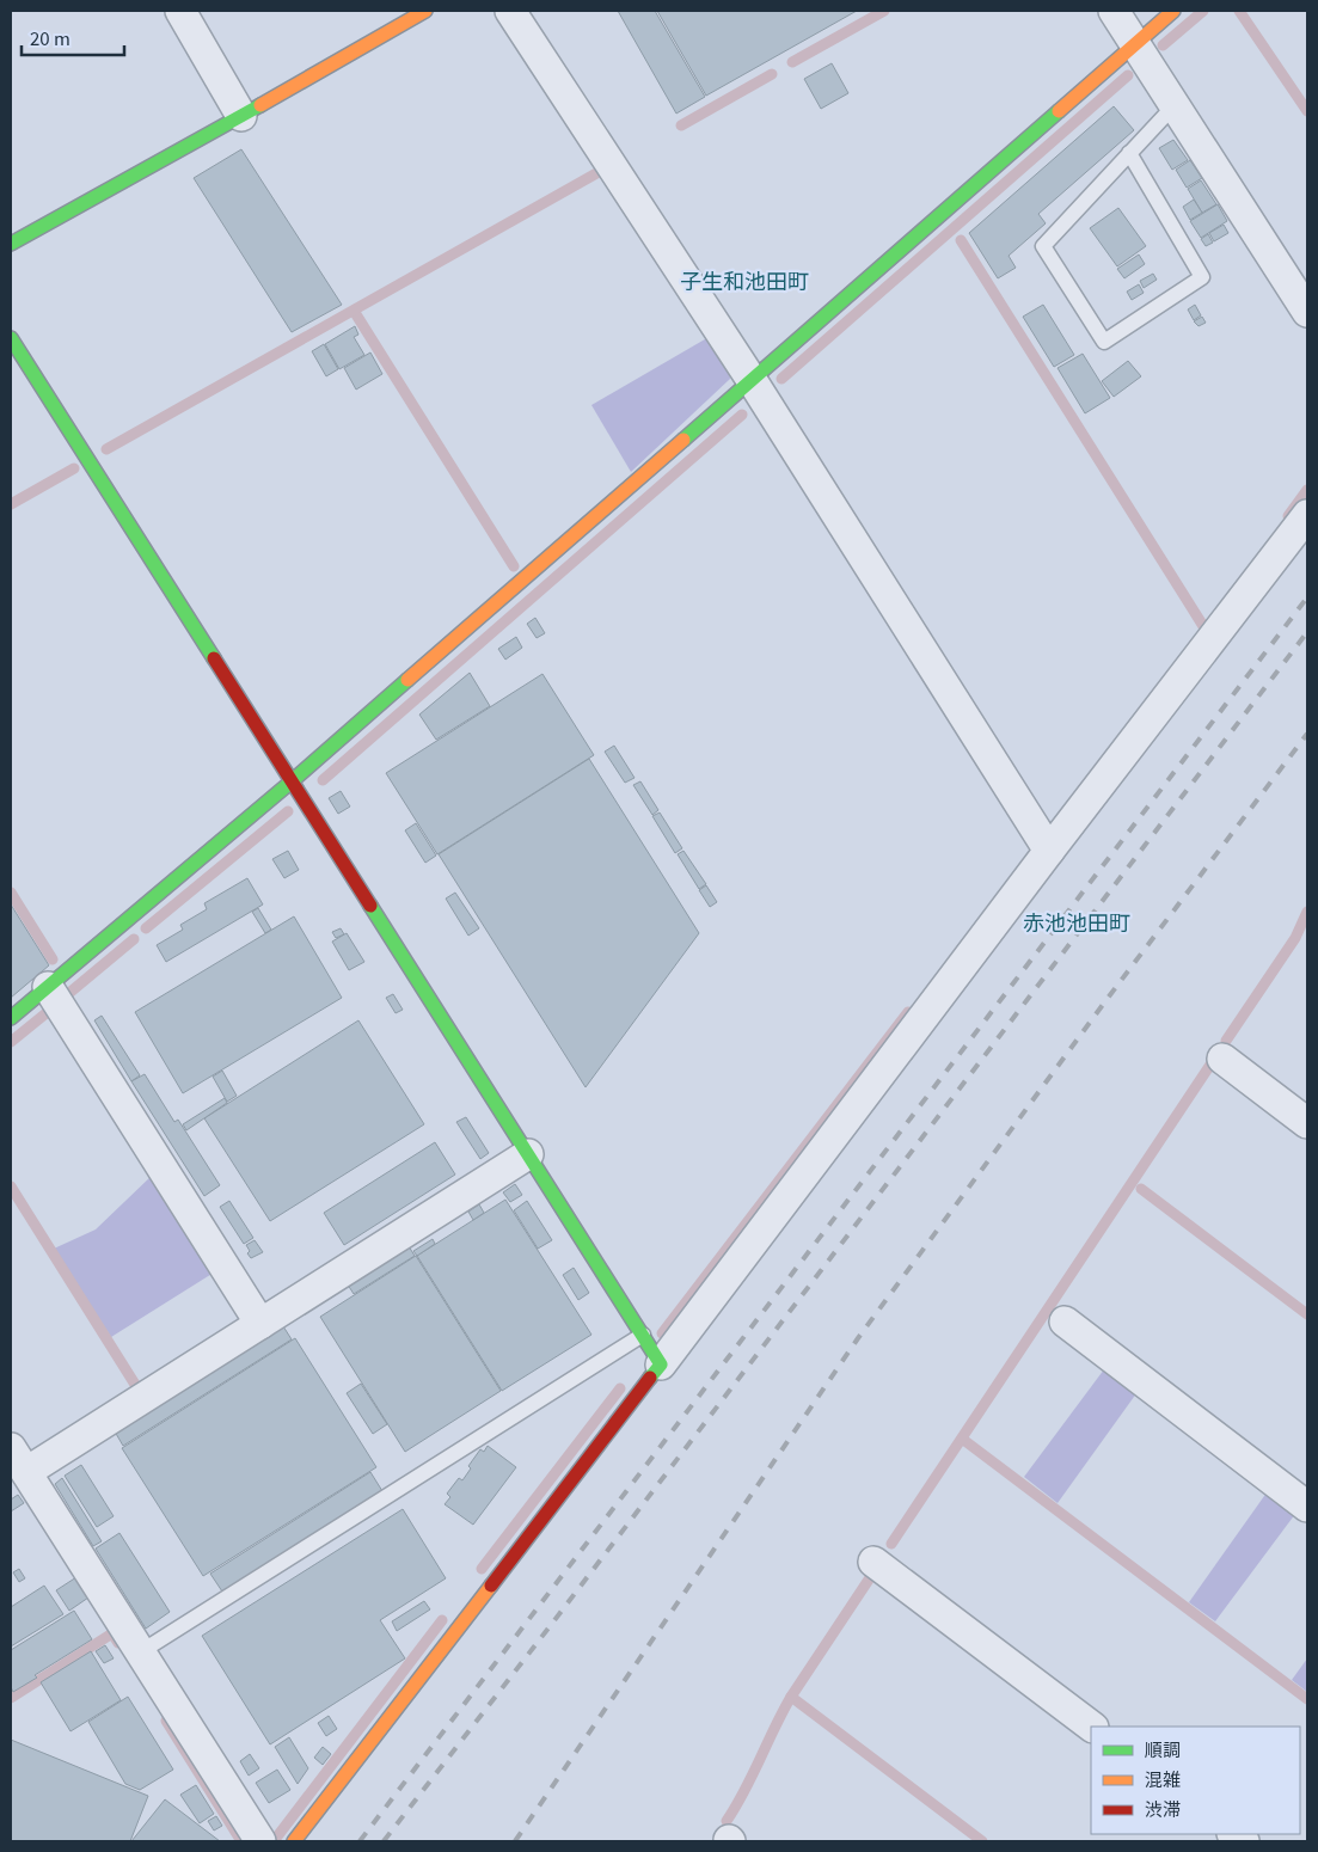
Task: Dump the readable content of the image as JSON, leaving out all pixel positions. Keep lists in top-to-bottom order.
{
  "districts": ["子生和池田町", "赤池池田町"],
  "legend": ["順調", "混雑", "渋滞"],
  "scale_bar": "20 m"
}
